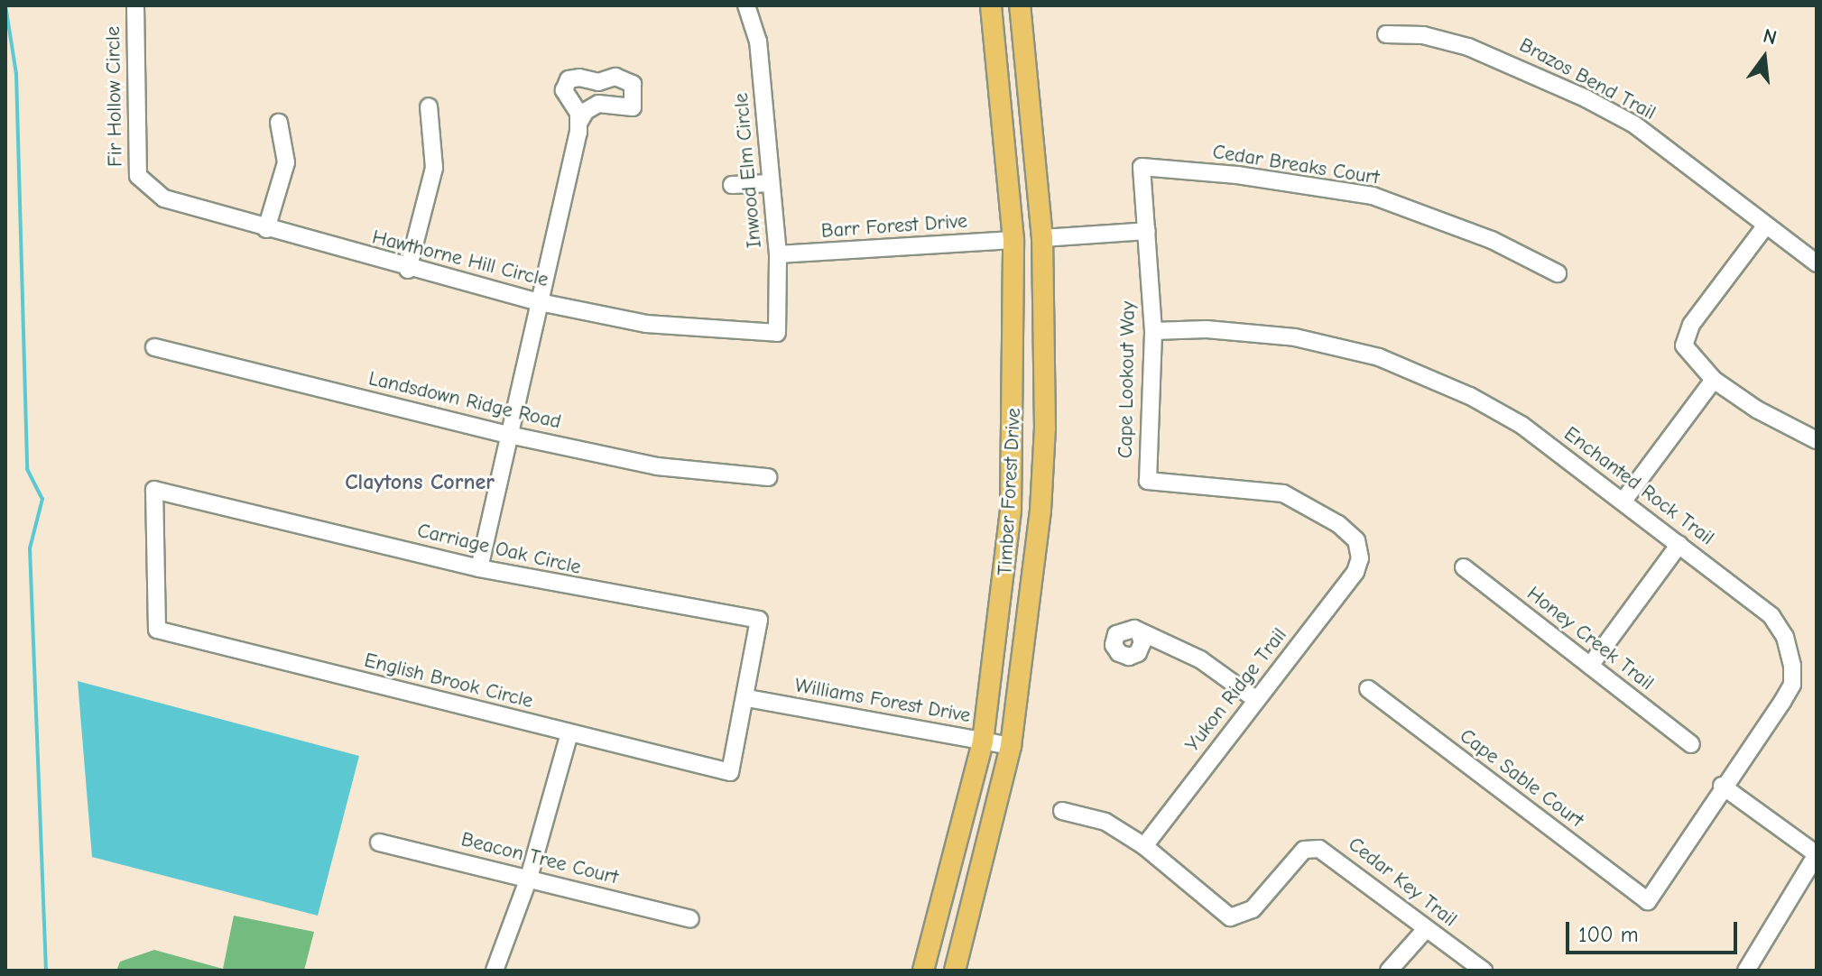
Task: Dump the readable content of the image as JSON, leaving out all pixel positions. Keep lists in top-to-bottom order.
{
  "streets": {
    "main road": ["Timber Forest Drive"],
    "street": [
      "Brazos Bend Trail",
      "Fir Hollow Circle",
      "Cedar Breaks Court",
      "Inwood Elm Circle",
      "Barr Forest Drive",
      "Hawthorne Hill Circle",
      "Cape Lookout Way",
      "Landsdown Ridge Road",
      "Enchanted Rock Trail",
      "Carriage Oak Circle",
      "Honey Creek Trail",
      "English Brook Circle",
      "Yukon Ridge Trail",
      "Williams Forest Drive",
      "Cape Sable Court",
      "Beacon Tree Court",
      "Cedar Key Trail"
    ]
  },
  "crossings": [
    ["Fir Hollow Circle", "Hawthorne Hill Circle"],
    ["Cedar Breaks Court", "Cape Lookout Way"],
    ["Inwood Elm Circle", "Barr Forest Drive"],
    ["Inwood Elm Circle", "Hawthorne Hill Circle"],
    ["Barr Forest Drive", "Timber Forest Drive"],
    ["Cape Lookout Way", "Enchanted Rock Trail"],
    ["Cape Lookout Way", "Yukon Ridge Trail"],
    ["Enchanted Rock Trail", "Cape Sable Court"],
    ["Timber Forest Drive", "Williams Forest Drive"],
    ["Carriage Oak Circle", "English Brook Circle"],
    ["Carriage Oak Circle", "Williams Forest Drive"],
    ["English Brook Circle", "Williams Forest Drive"],
    ["Yukon Ridge Trail", "Cedar Key Trail"]
  ],
  "districts": ["Claytons Corner"],
  "scale_bar": "100 m",
  "north": "top"
}
